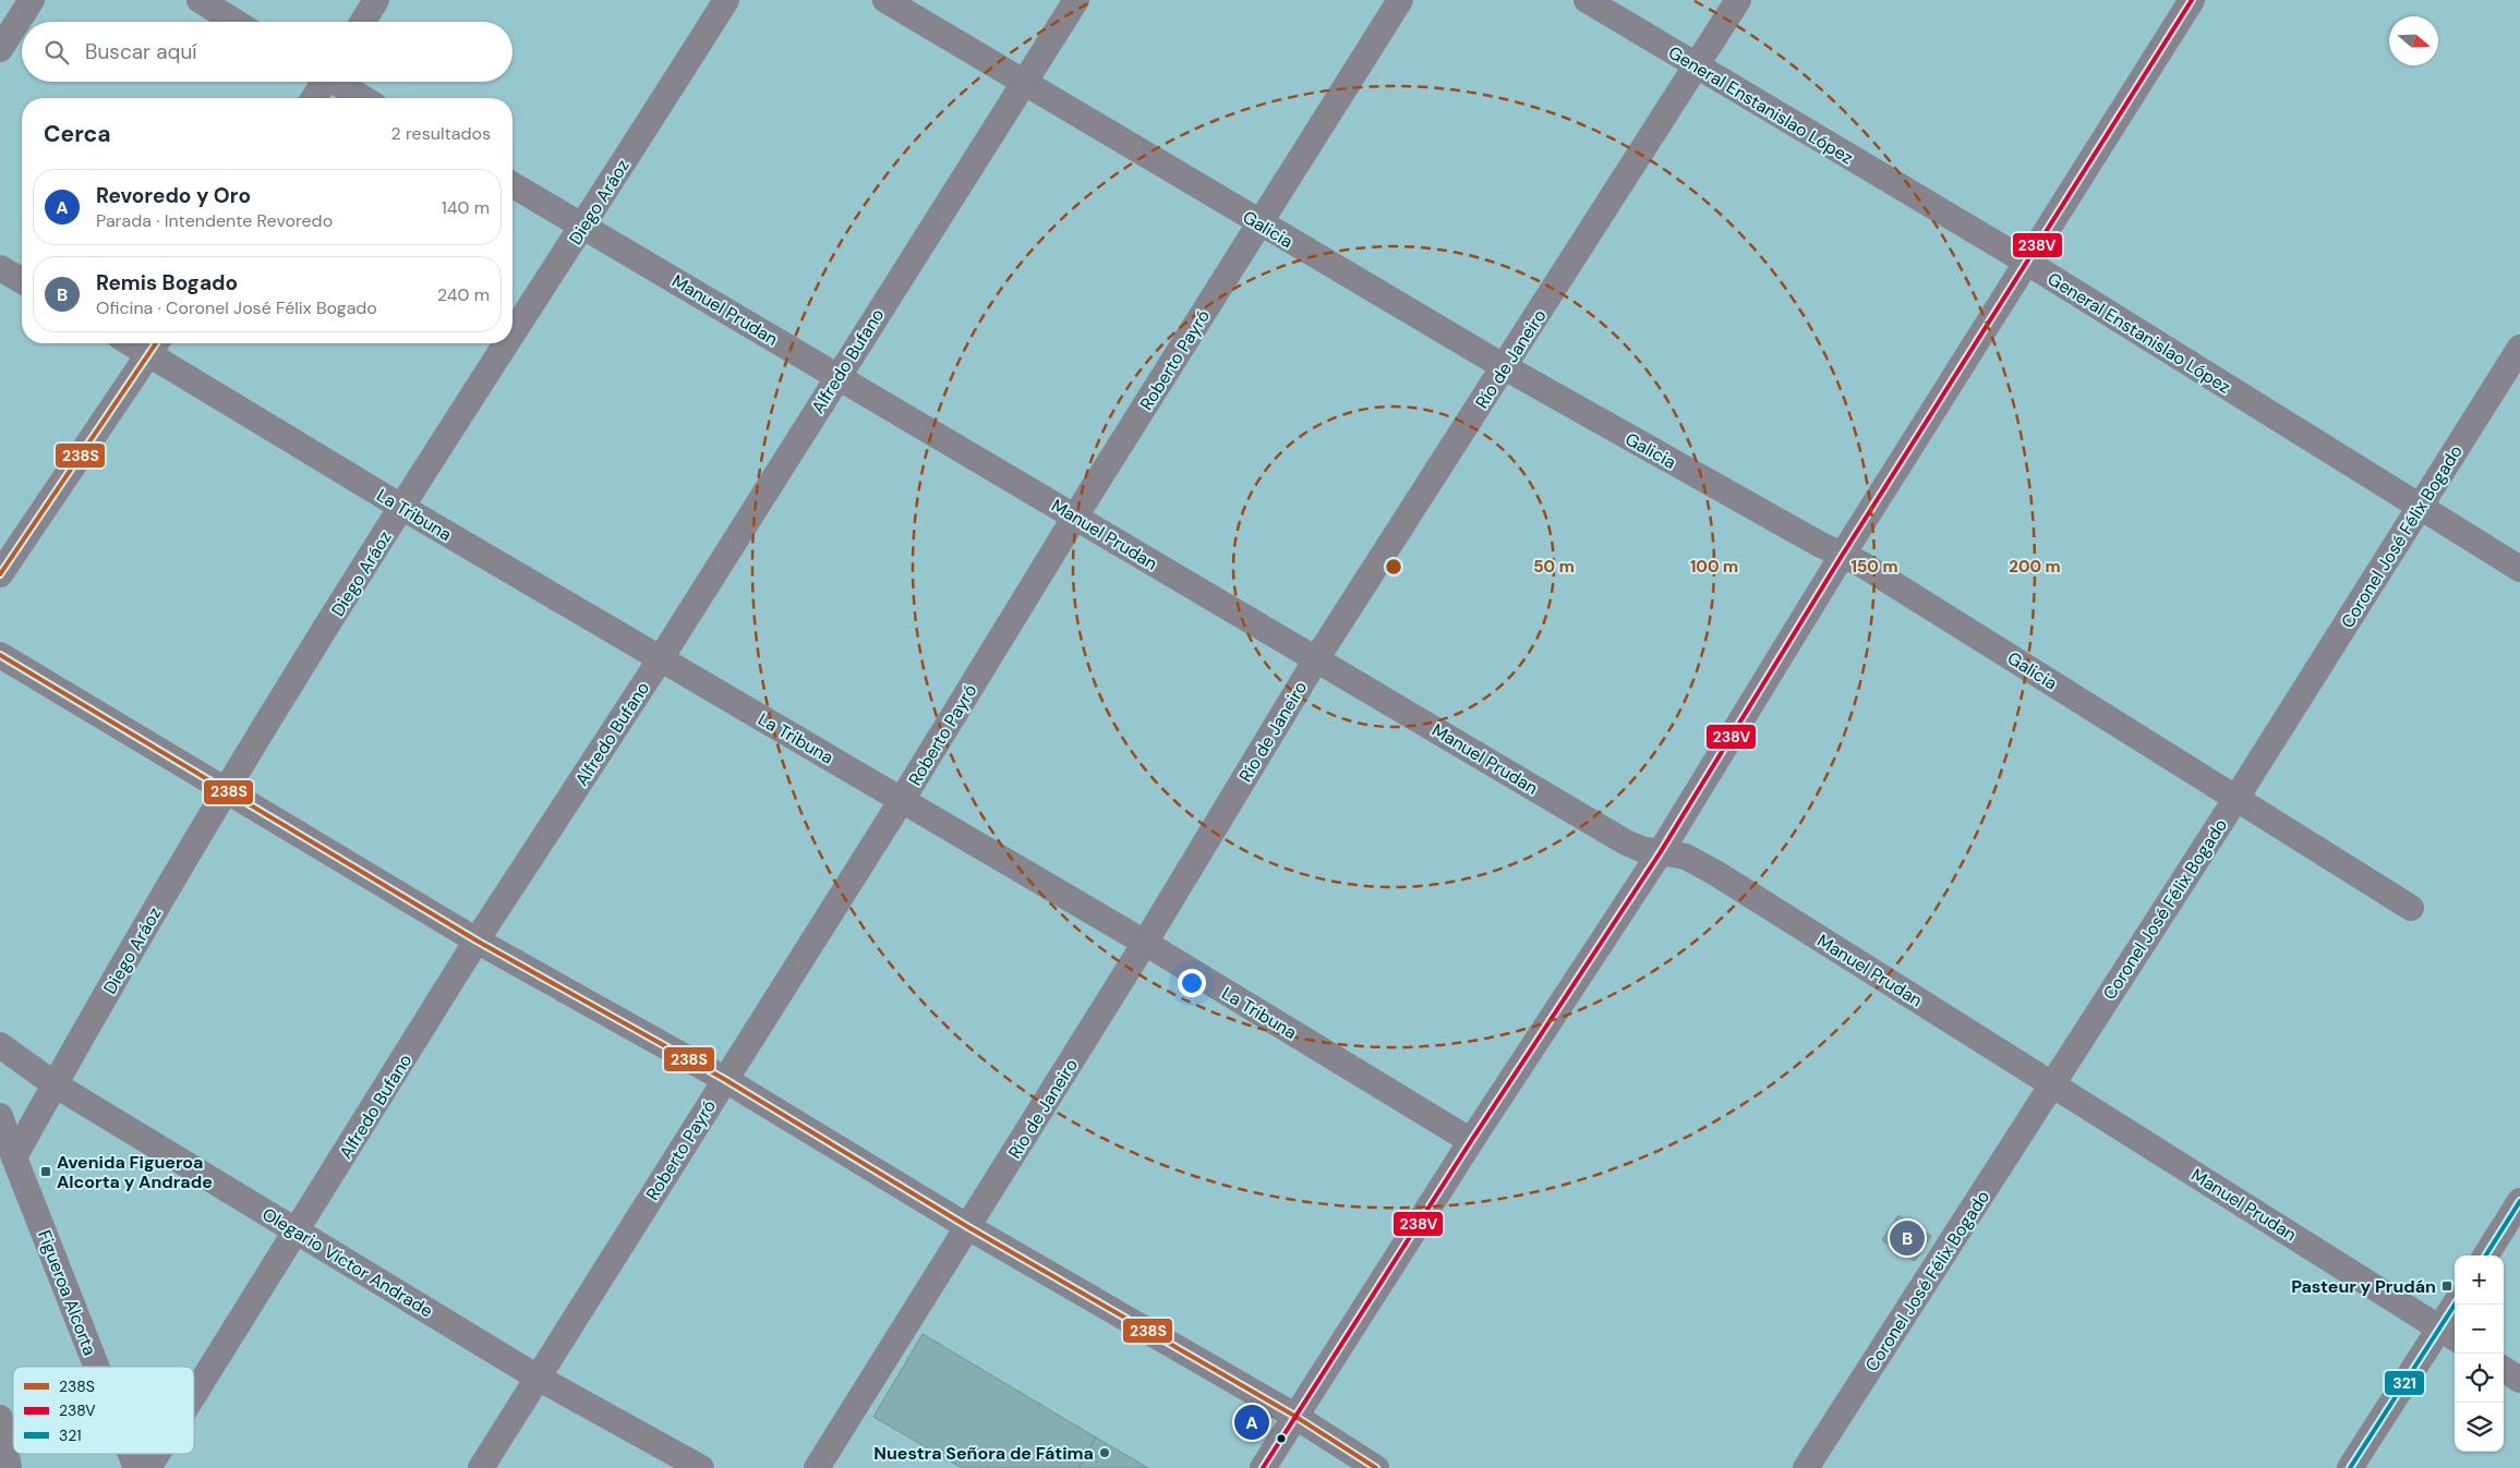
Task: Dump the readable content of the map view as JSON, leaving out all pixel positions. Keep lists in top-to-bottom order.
{
  "streets": {
    "street": [
      "General Enstanislao López",
      "Diego Aráoz",
      "Galicia",
      "Manuel Prudan",
      "Río de Janeiro",
      "Roberto Payró",
      "Alfredo Bufano",
      "La Tribuna",
      "Coronel José Félix Bogado",
      "Olegario Víctor Andrade",
      "Figueroa Alcorta"
    ]
  },
  "crossings": [
    ["General Enstanislao López", "Río de Janeiro"],
    ["General Enstanislao López", "Coronel José Félix Bogado"],
    ["Diego Aráoz", "Manuel Prudan"],
    ["Diego Aráoz", "La Tribuna"],
    ["Diego Aráoz", "Olegario Víctor Andrade"],
    ["Diego Aráoz", "Figueroa Alcorta"],
    ["Galicia", "Río de Janeiro"],
    ["Galicia", "Roberto Payró"],
    ["Galicia", "Alfredo Bufano"],
    ["Galicia", "Coronel José Félix Bogado"],
    ["Manuel Prudan", "Río de Janeiro"],
    ["Manuel Prudan", "Roberto Payró"],
    ["Manuel Prudan", "Alfredo Bufano"],
    ["Manuel Prudan", "Coronel José Félix Bogado"],
    ["Río de Janeiro", "La Tribuna"],
    ["Roberto Payró", "La Tribuna"],
    ["Roberto Payró", "Olegario Víctor Andrade"],
    ["Alfredo Bufano", "La Tribuna"],
    ["Alfredo Bufano", "Olegario Víctor Andrade"]
  ],
  "places": {
    "transit": ["Avenida Figueroa Alcorta y Andrade", "Pasteur y Prudán"],
    "other": ["Nuestra Señora de Fátima"]
  },
  "lines": ["transit line 238V", "transit line 238S", "transit line 321"],
  "legend": ["238S", "238V", "321"],
  "north": "right",
  "page": {
    "search": "Buscar aquí",
    "heading": ["Cerca", "2 resultados"],
    "list": [
      {
        "mark": "A",
        "name": "Revoredo y Oro",
        "note": "Parada · Intendente Revoredo",
        "value": "140 m"
      },
      {
        "mark": "B",
        "name": "Remis Bogado",
        "note": "Oficina · Coronel José Félix Bogado",
        "value": "240 m"
      }
    ],
    "pins": ["B", "A"],
    "map_buttons": ["+", "−"]
  },
  "rings": [
    "50 m",
    "100 m",
    "150 m",
    "200 m"
  ]
}
